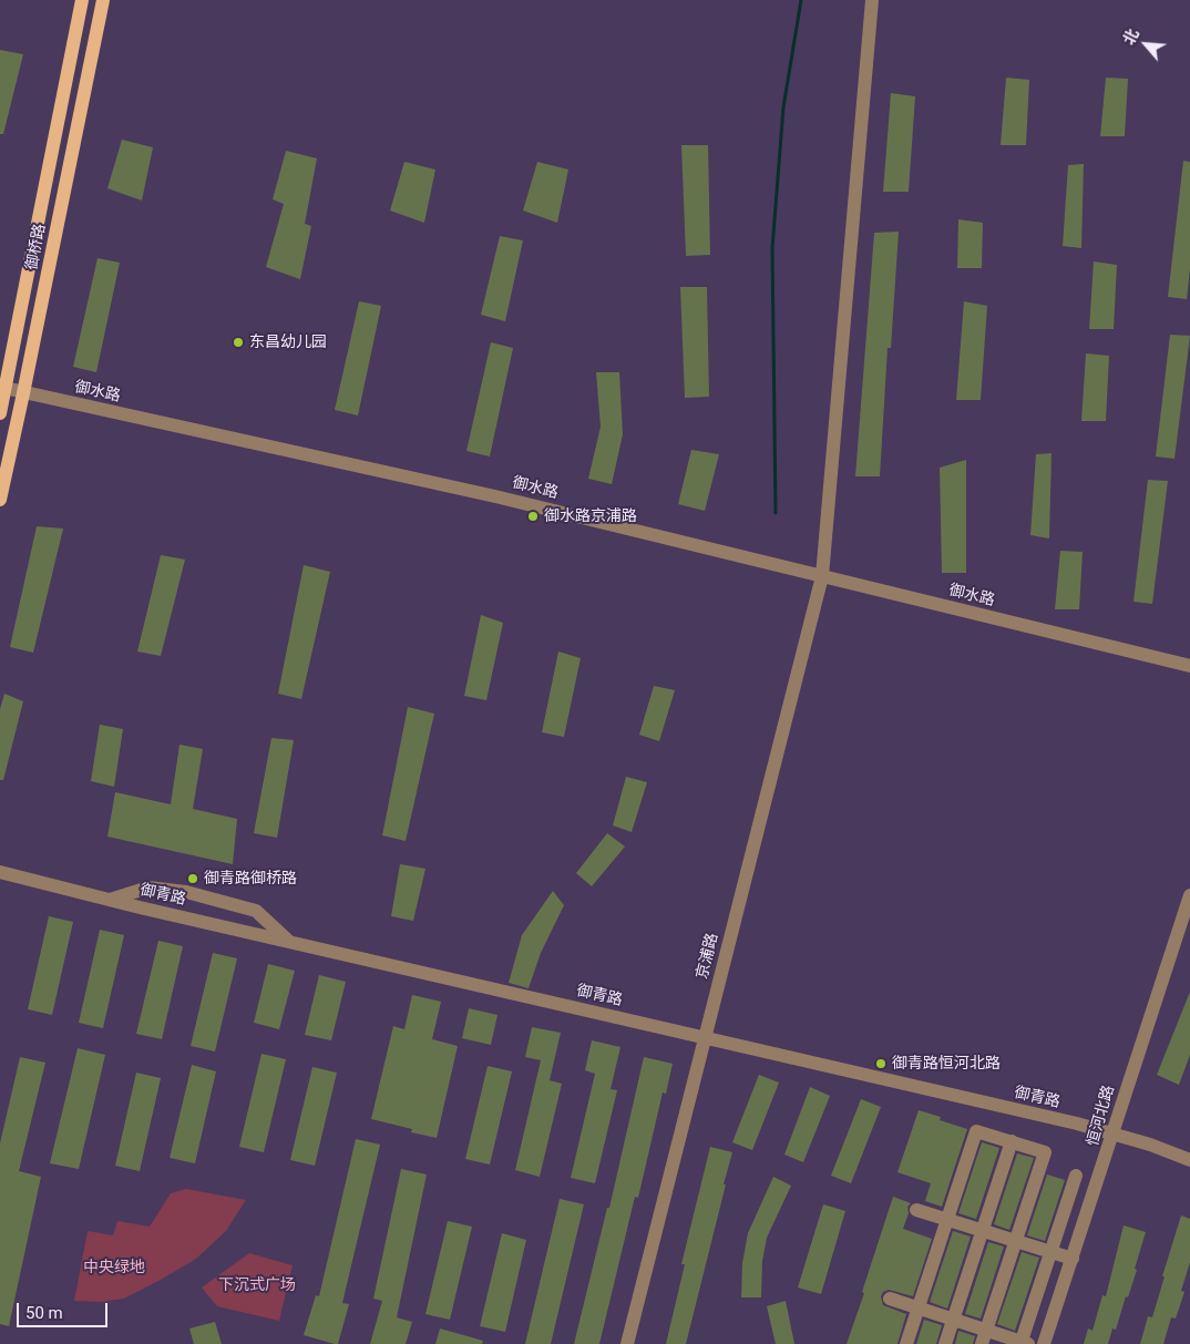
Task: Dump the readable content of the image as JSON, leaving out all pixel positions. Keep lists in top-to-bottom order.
{
  "streets": {
    "main road": ["御桥路"],
    "street": [
      "御水路",
      "御青路",
      "京浦路",
      "恒河北路"
    ]
  },
  "crossings": [
    ["御桥路", "御水路"],
    ["御水路", "京浦路"],
    ["御青路", "京浦路"],
    ["御青路", "恒河北路"]
  ],
  "parks": ["中央绿地", "下沉式广场"],
  "places": [
    "东昌幼儿园",
    "御水路京浦路",
    "御青路御桥路",
    "御青路恒河北路"
  ],
  "scale_bar": "50 m",
  "north": "top left"
}
